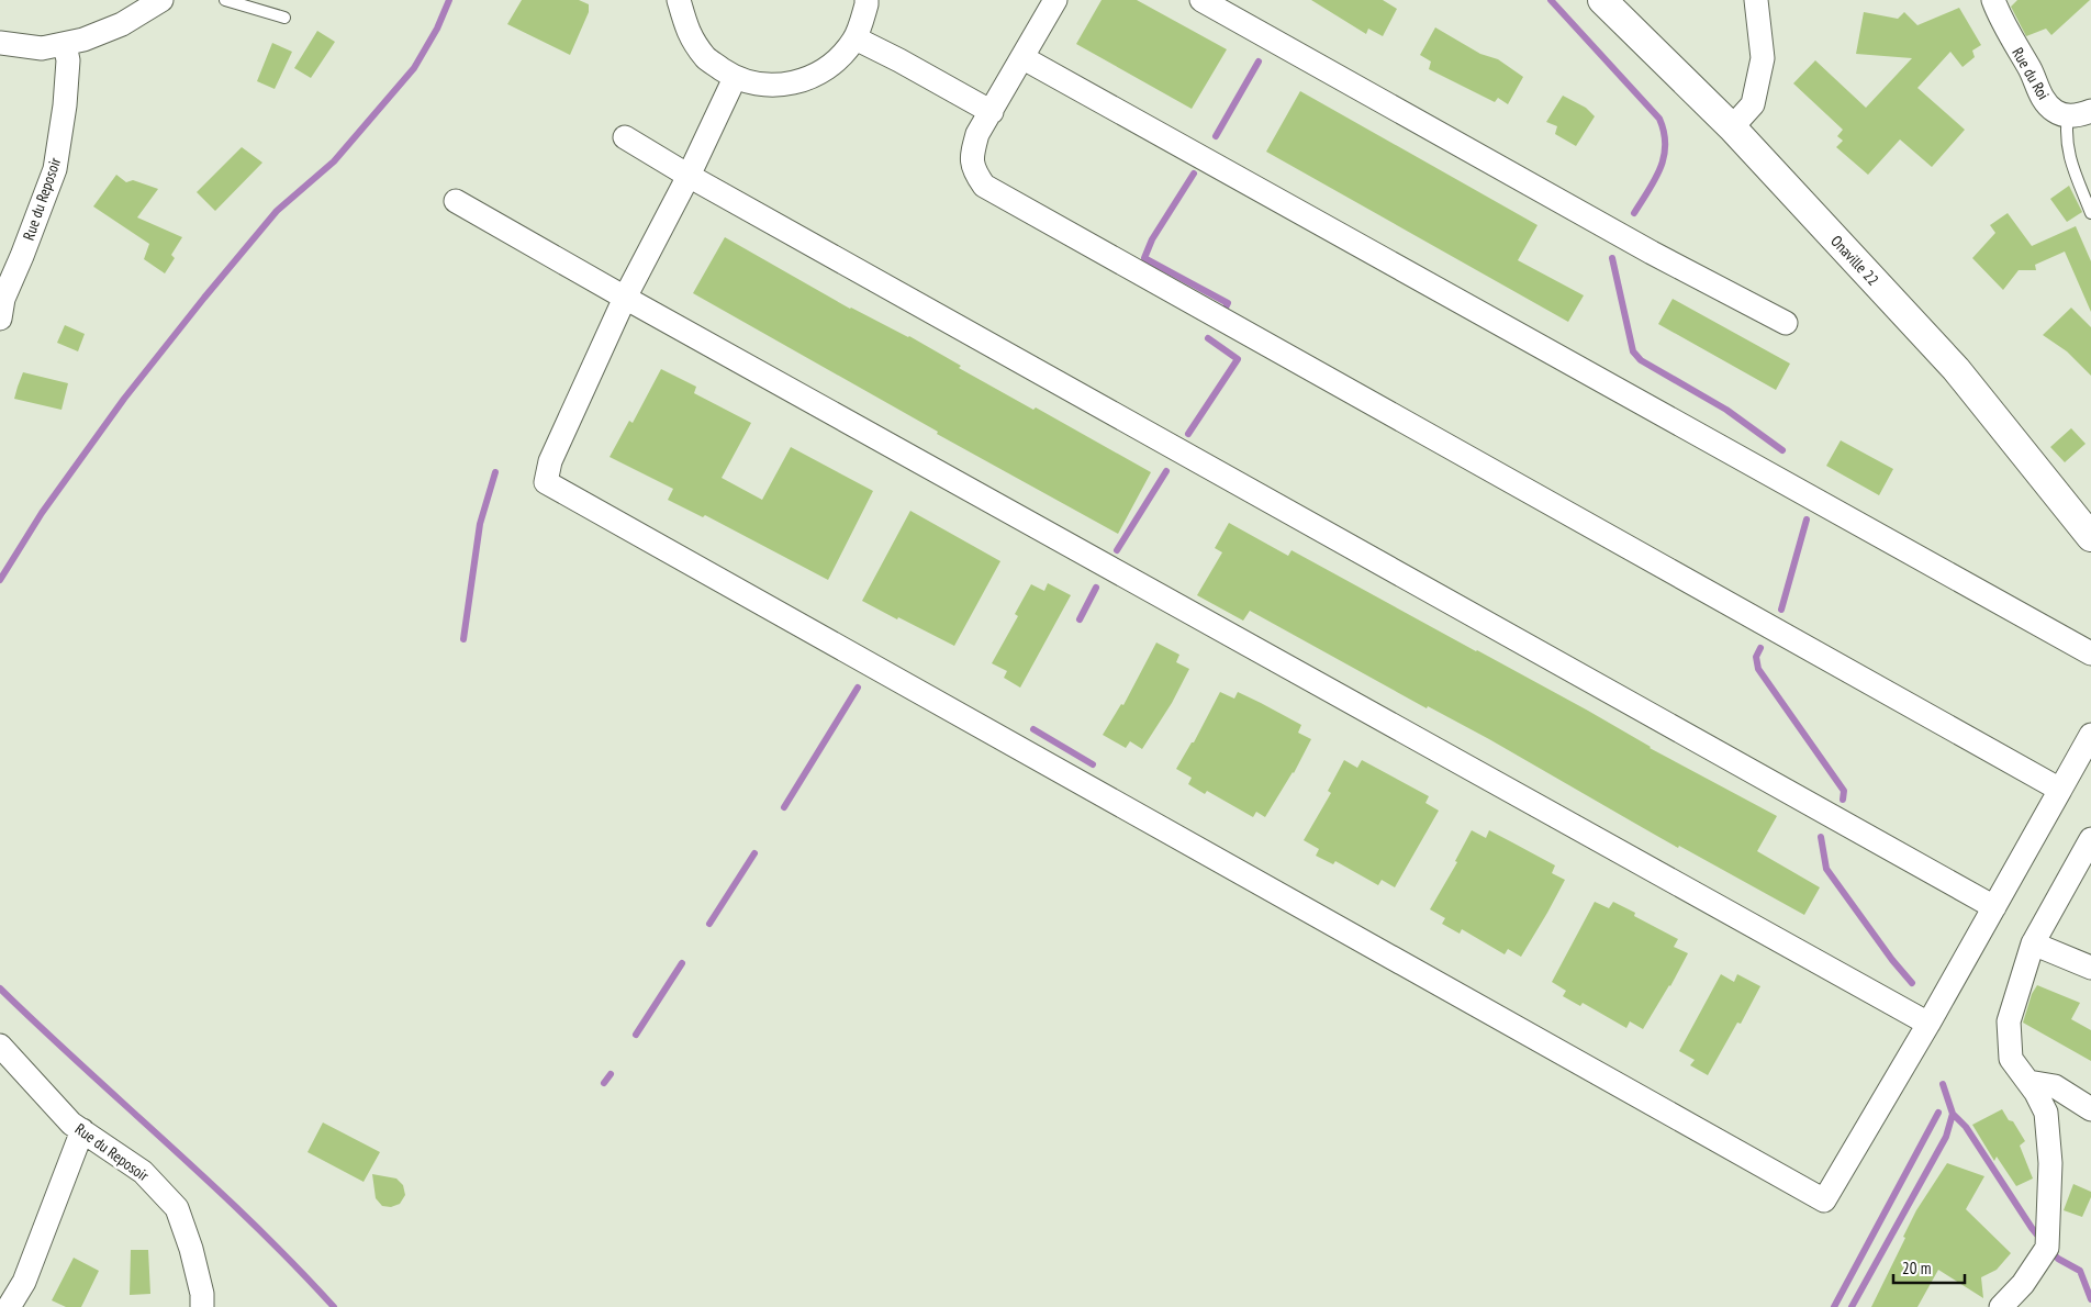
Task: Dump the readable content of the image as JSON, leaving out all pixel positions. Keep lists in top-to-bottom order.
{
  "streets": {
    "street": ["Rue du Roi", "Rue du Reposoir", "Onaville 22"]
  },
  "scale_bar": "20 m"
}
